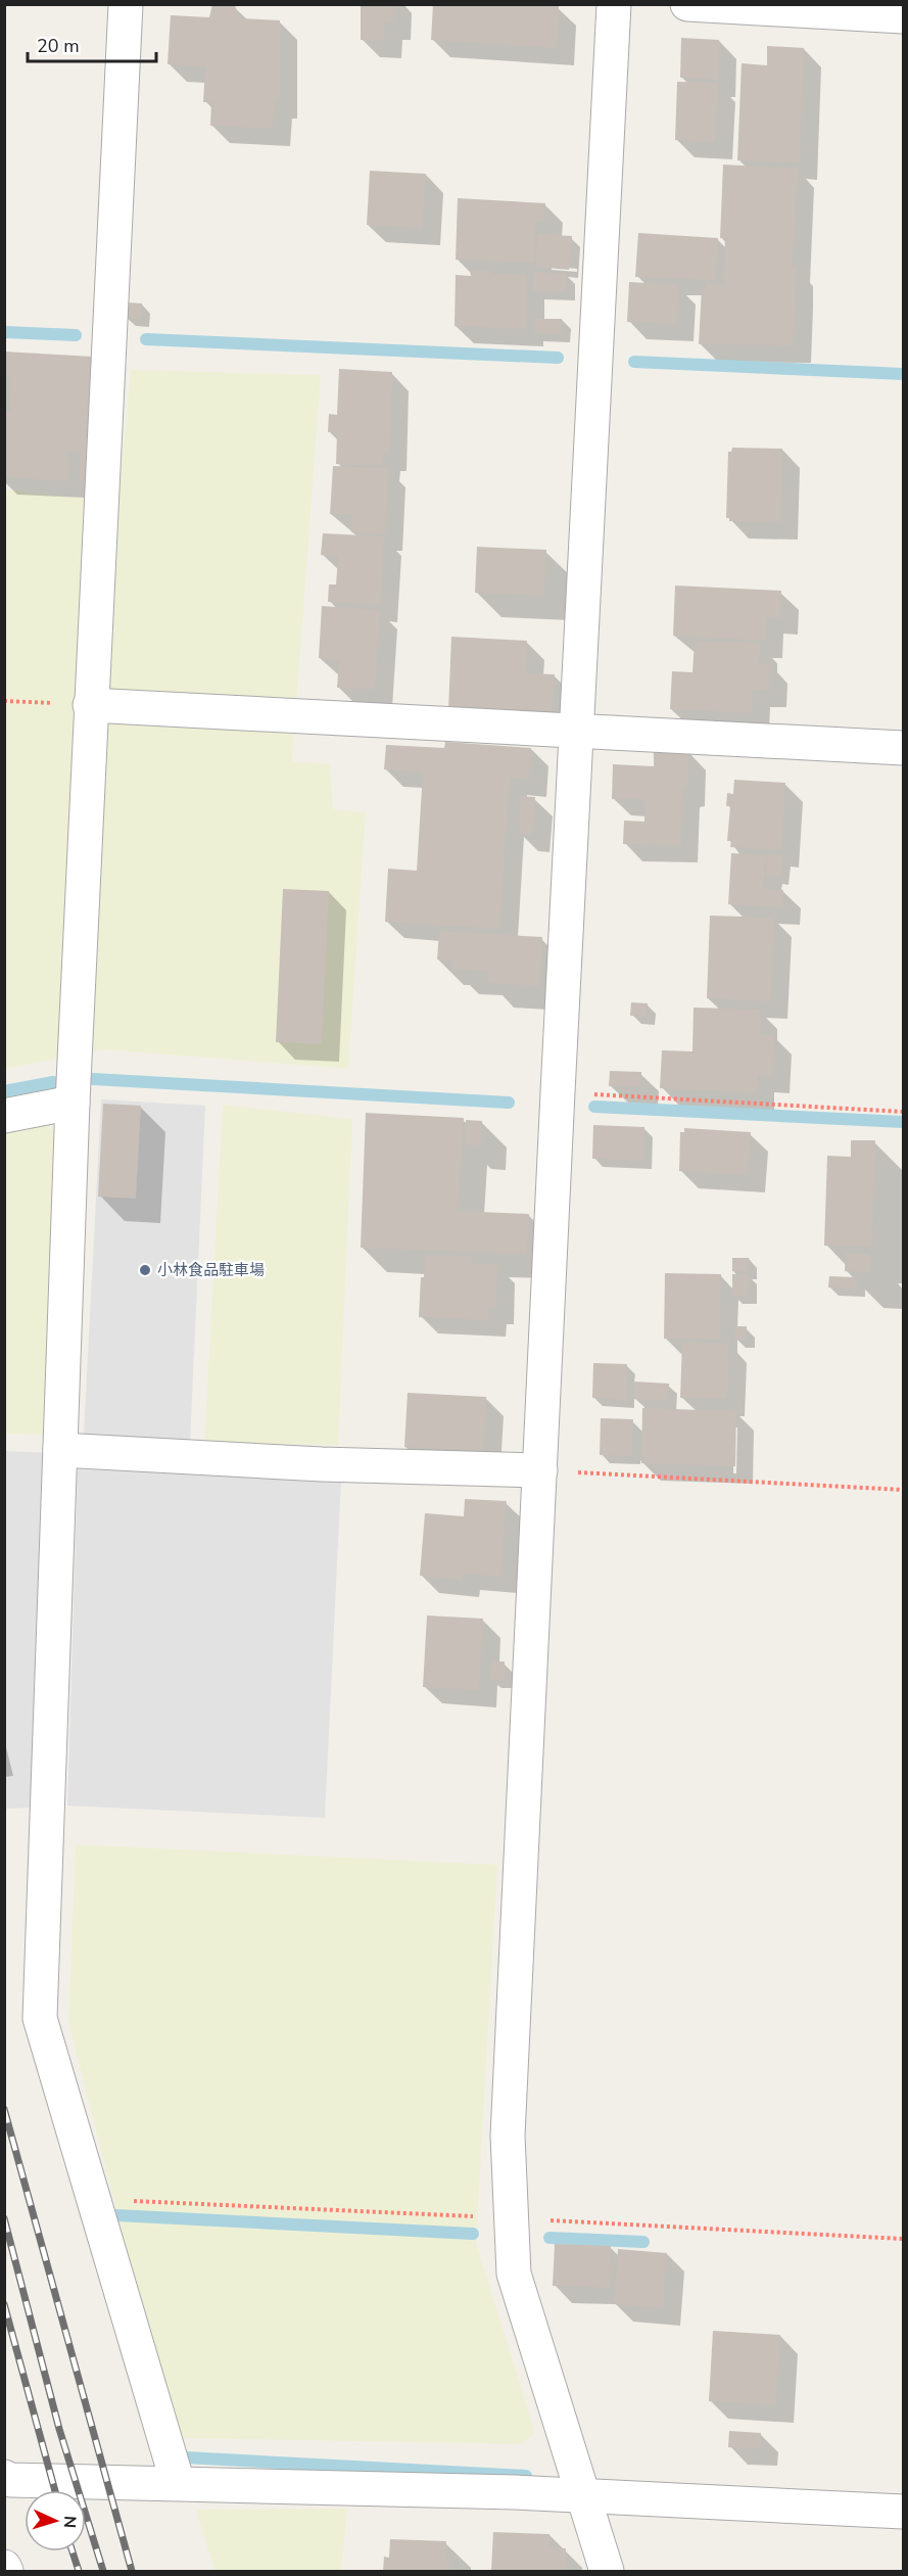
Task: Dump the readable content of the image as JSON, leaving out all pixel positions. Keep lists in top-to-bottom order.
{
  "places": ["小林食品駐車場"],
  "scale_bar": "20 m",
  "north": "right"
}
